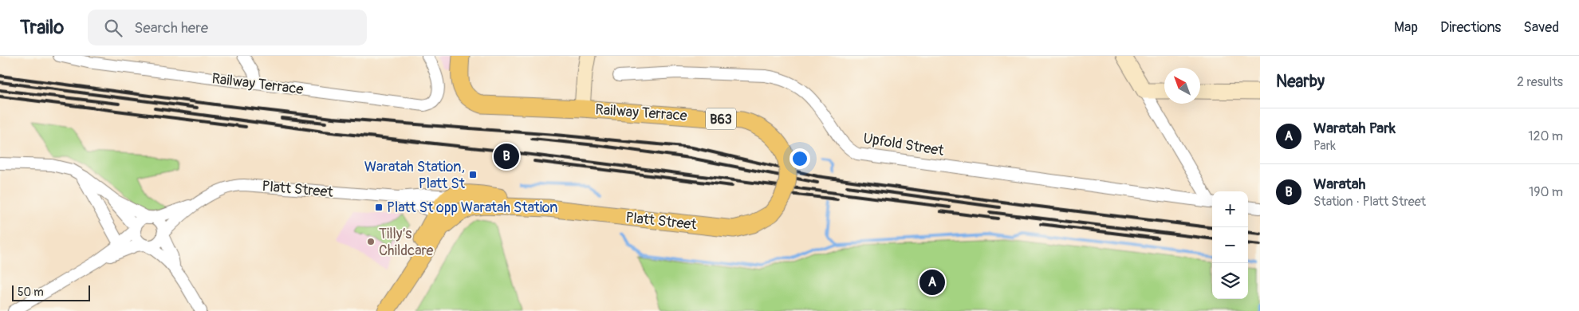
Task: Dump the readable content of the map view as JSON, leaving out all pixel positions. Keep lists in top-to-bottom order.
{
  "streets": {
    "main road": ["Railway Terrace", "B63", "Platt Street"],
    "street": ["Upfold Street"]
  },
  "crossings": [
    ["Railway Terrace", "Platt Street"],
    ["B63", "Platt Street"]
  ],
  "places": {
    "transit": ["Waratah Station, Platt St", "Platt St opp Waratah Station"],
    "other": ["Tilly’s Childcare"]
  },
  "scale_bar": "50 m",
  "north": "top left",
  "page": {
    "header": "Trailo",
    "search": "Search here",
    "nav": ["Map", "Directions", "Saved"],
    "heading": ["Nearby", "2 results"],
    "list": [
      {
        "mark": "A",
        "name": "Waratah Park",
        "note": "Park",
        "value": "120 m"
      },
      {
        "mark": "B",
        "name": "Waratah",
        "note": "Station · Platt Street",
        "value": "190 m"
      }
    ],
    "pins": ["B", "A"],
    "map_buttons": ["+", "−"],
    "scale": "50 m"
  }
}
